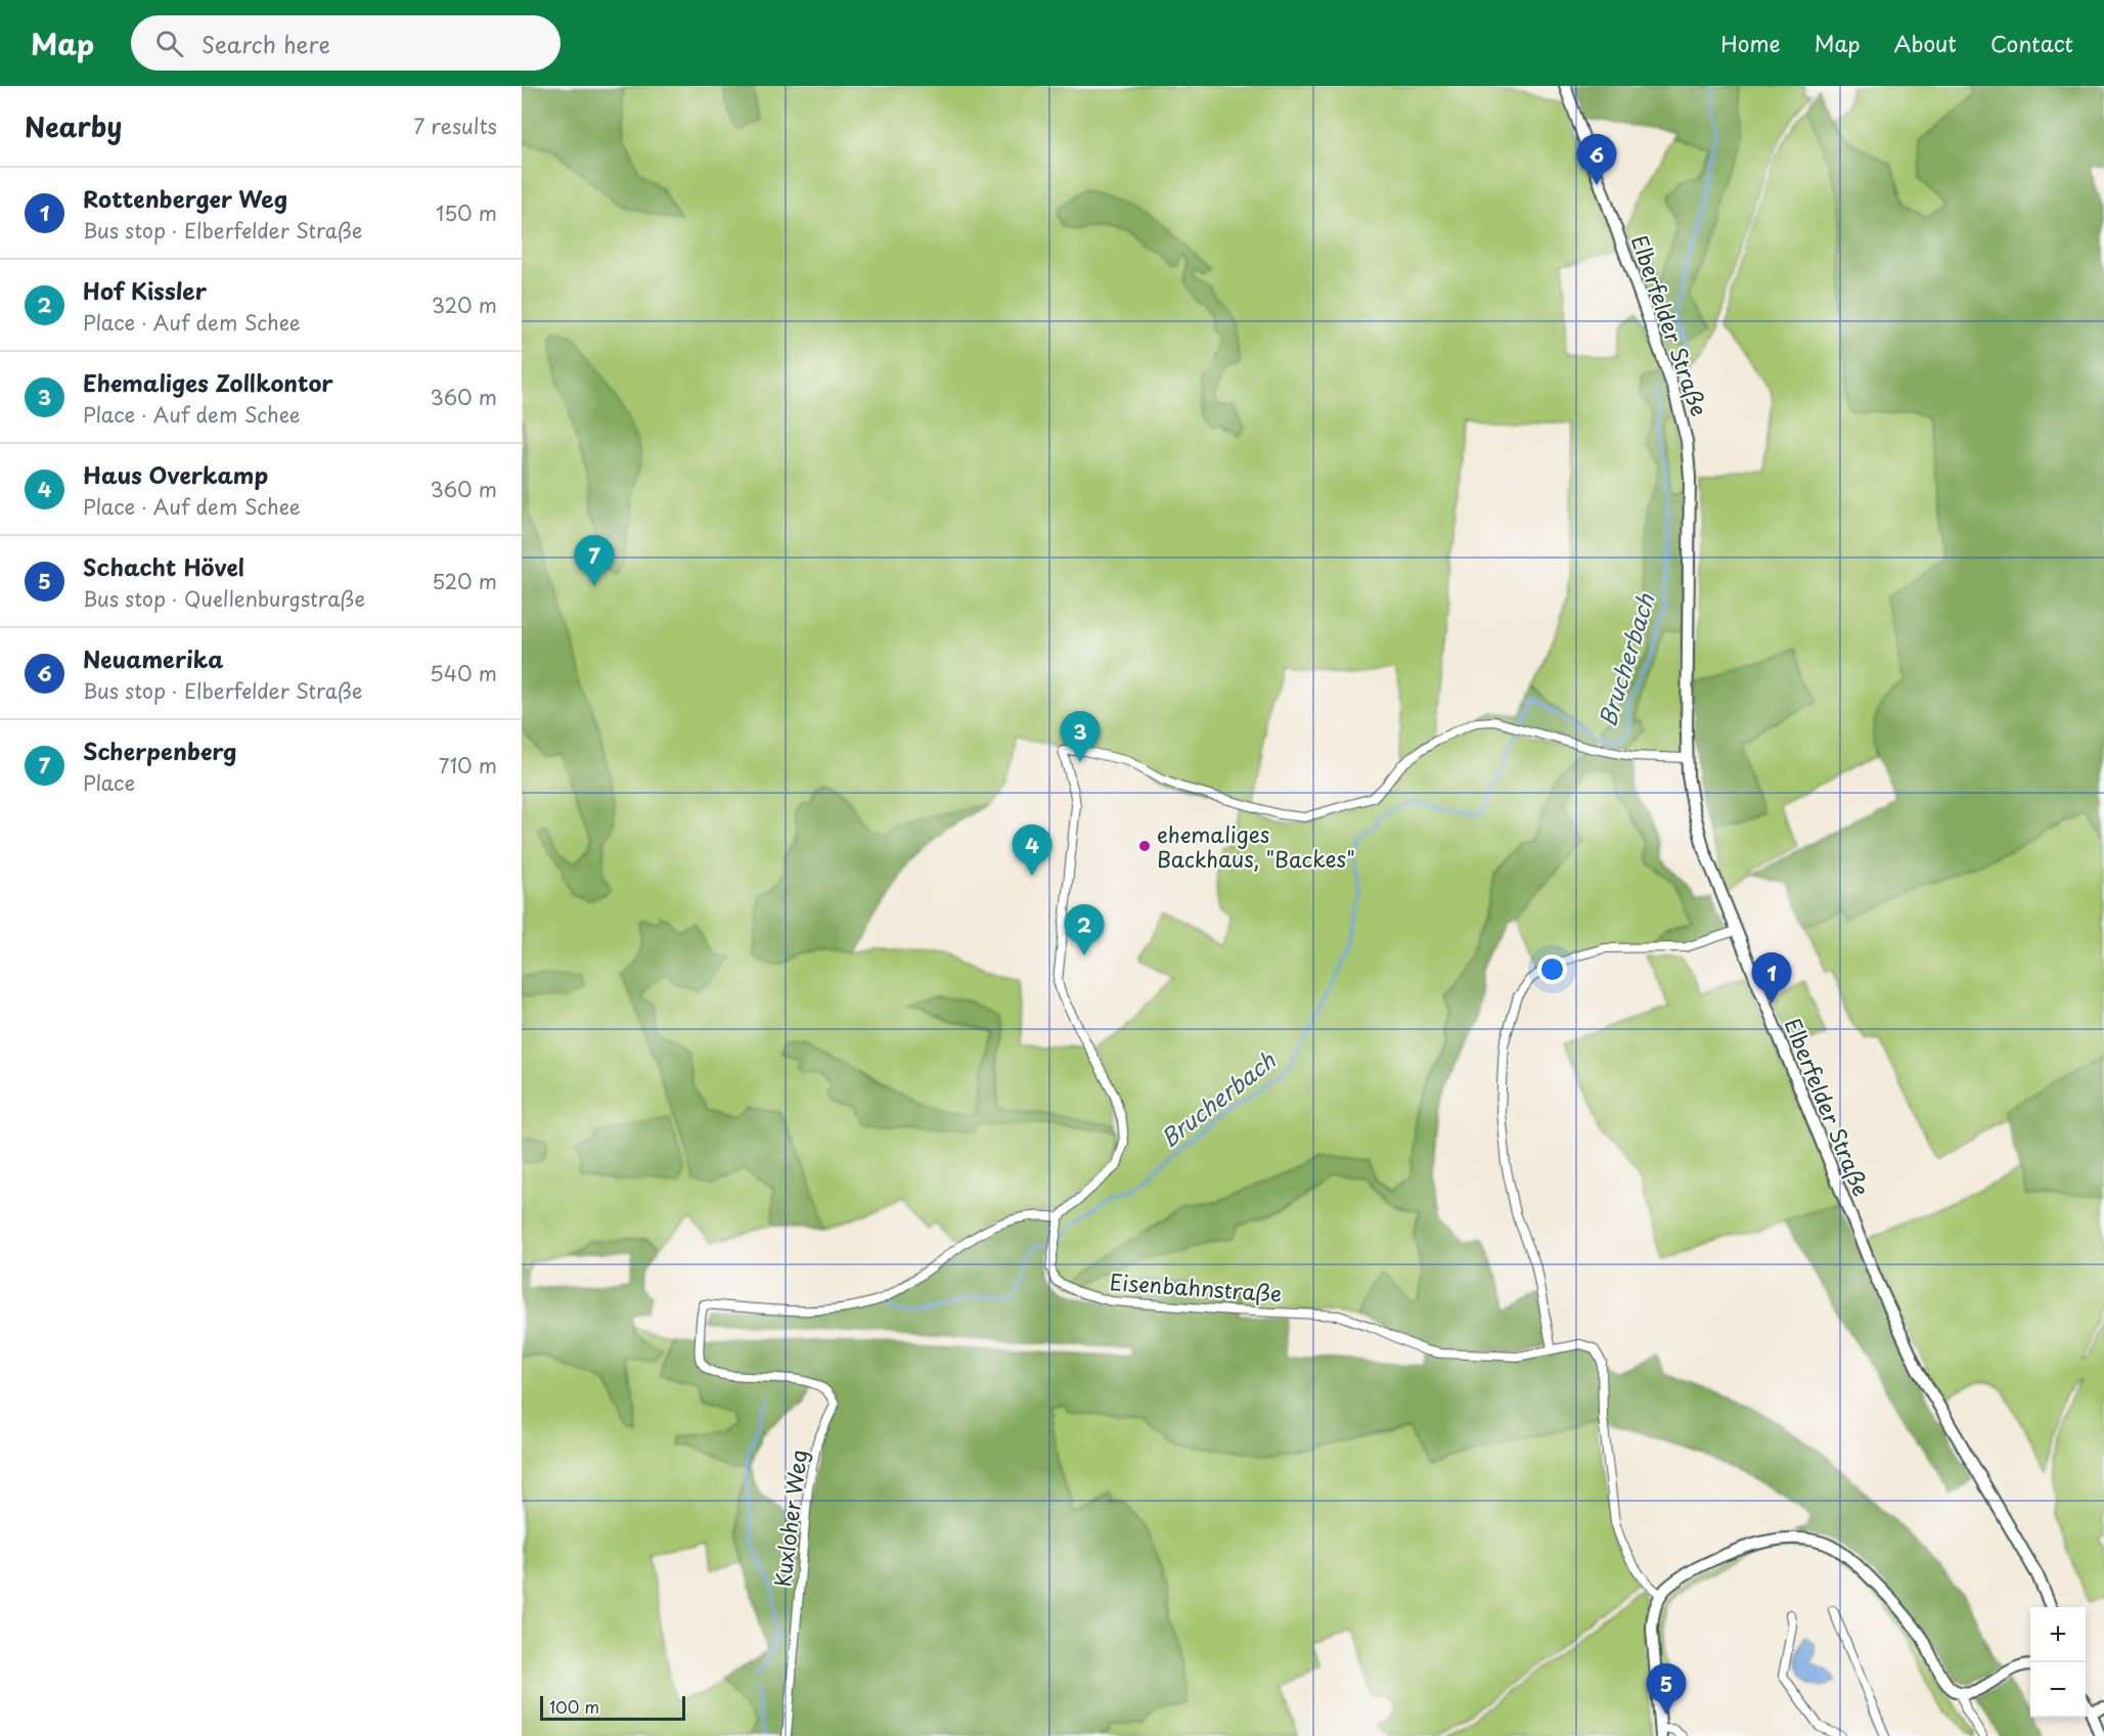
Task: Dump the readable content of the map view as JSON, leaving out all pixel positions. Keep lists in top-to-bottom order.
{
  "streets": {
    "main road": ["Elberfelder Straße"],
    "street": ["Eisenbahnstraße", "Kuxloher Weg"]
  },
  "crossings": [
    ["Eisenbahnstraße", "Kuxloher Weg"]
  ],
  "water": ["Brucherbach"],
  "places": ["ehemaliges Backhaus, \"Backes\""],
  "scale_bar": "100 m",
  "page": {
    "header": "Map",
    "search": "Search here",
    "nav": [
      "Home",
      "Map",
      "About",
      "Contact"
    ],
    "heading": ["Nearby", "7 results"],
    "pins": [
      "6",
      "7",
      "3",
      "4",
      "2",
      "1",
      "5"
    ],
    "list": [
      {
        "mark": "1",
        "name": "Rottenberger Weg",
        "note": "Bus stop · Elberfelder Straße",
        "value": "150 m"
      },
      {
        "mark": "2",
        "name": "Hof Kissler",
        "note": "Place · Auf dem Schee",
        "value": "320 m"
      },
      {
        "mark": "3",
        "name": "Ehemaliges Zollkontor",
        "note": "Place · Auf dem Schee",
        "value": "360 m"
      },
      {
        "mark": "4",
        "name": "Haus Overkamp",
        "note": "Place · Auf dem Schee",
        "value": "360 m"
      },
      {
        "mark": "5",
        "name": "Schacht Hövel",
        "note": "Bus stop · Quellenburgstraße",
        "value": "520 m"
      },
      {
        "mark": "6",
        "name": "Neuamerika",
        "note": "Bus stop · Elberfelder Straße",
        "value": "540 m"
      },
      {
        "mark": "7",
        "name": "Scherpenberg",
        "note": "Place",
        "value": "710 m"
      }
    ],
    "map_buttons": ["+", "−"],
    "scale": "100 m"
  }
}
